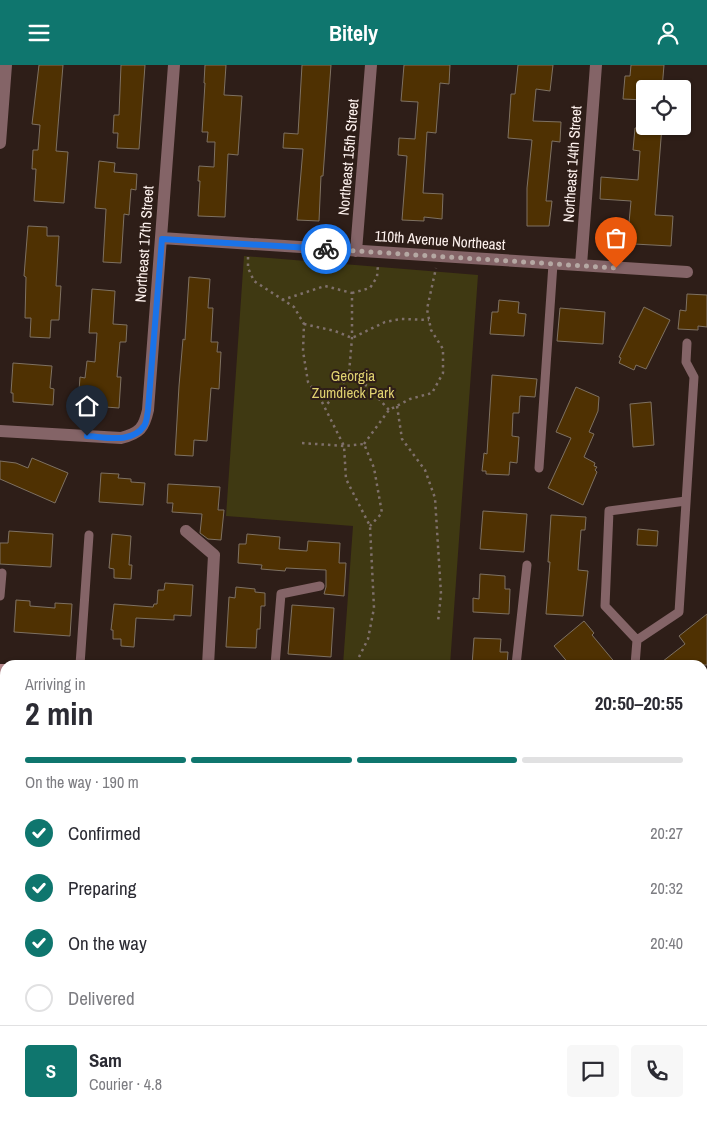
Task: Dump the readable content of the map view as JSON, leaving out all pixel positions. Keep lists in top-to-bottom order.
{
  "streets": {
    "street": [
      "Northeast 15th Street",
      "Northeast 14th Street",
      "110th Avenue Northeast",
      "Northeast 17th Street"
    ]
  },
  "crossings": [
    ["Northeast 15th Street", "110th Avenue Northeast"],
    ["Northeast 14th Street", "110th Avenue Northeast"],
    ["110th Avenue Northeast", "Northeast 17th Street"]
  ],
  "parks": ["Georgia Zumdieck Park"],
  "page": {
    "header": "Bitely",
    "heading": ["2 min", "Arriving in", "20:50–20:55"],
    "panel": ["Sam", "Courier · 4.8"],
    "bar": "On the way · 190 m",
    "list": [
      ["Confirmed", "20:27"],
      ["Preparing", "20:32"],
      ["On the way", "20:40"],
      "Delivered"
    ],
    "round": "S"
  }
}
